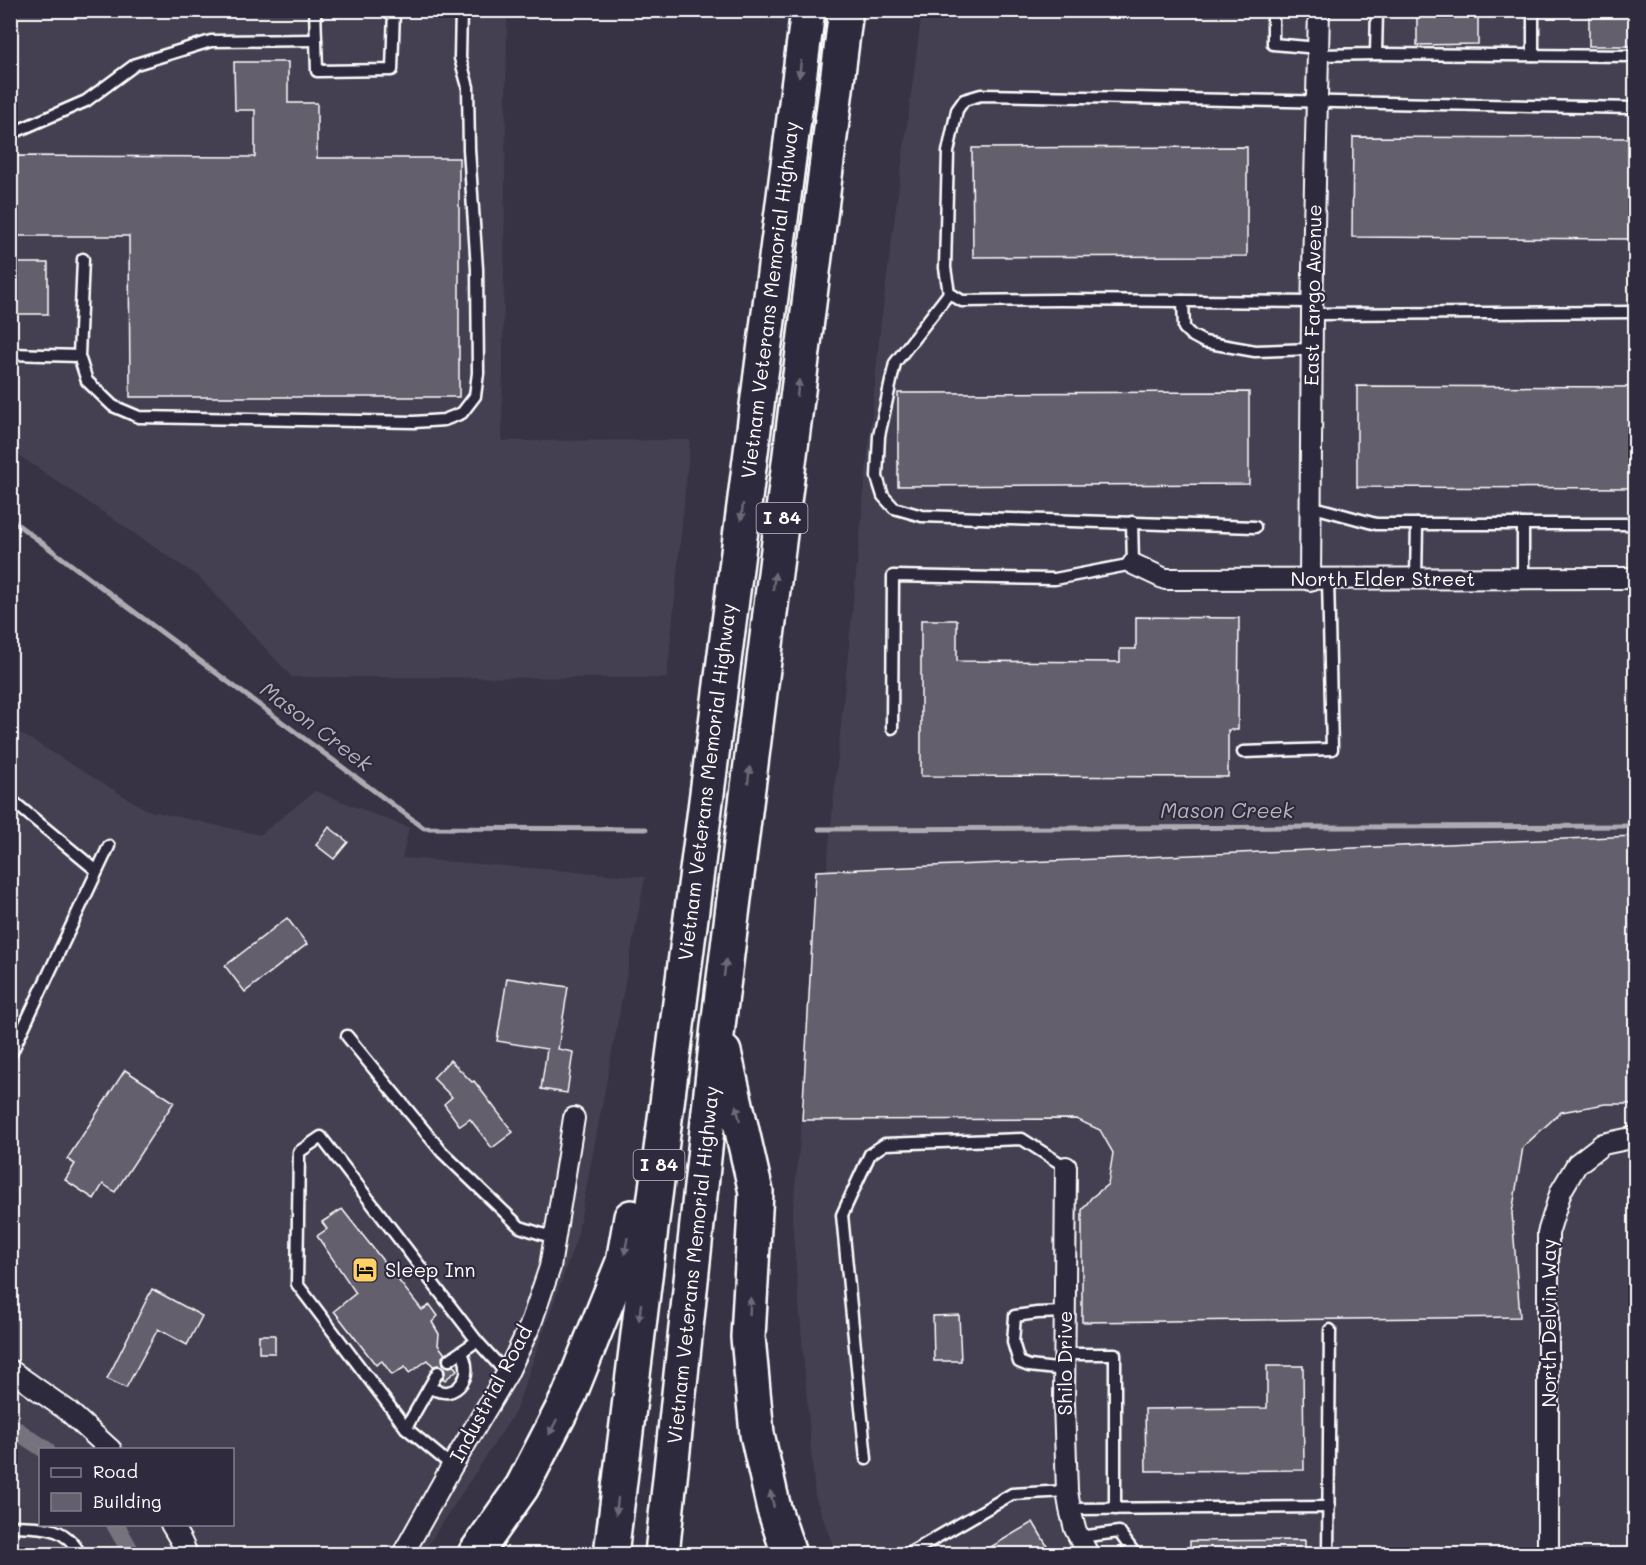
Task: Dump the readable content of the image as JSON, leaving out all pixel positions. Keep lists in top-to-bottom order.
{
  "streets": {
    "highway": ["Vietnam Veterans Memorial Highway", "I 84"],
    "street": [
      "East Fargo Avenue",
      "North Elder Street",
      "North Delvin Way",
      "Shilo Drive",
      "Industrial Road"
    ]
  },
  "crossings": [
    ["East Fargo Avenue", "North Elder Street"]
  ],
  "water": ["Mason Creek"],
  "places": {
    "hotel": ["Sleep Inn"]
  },
  "legend": ["Road", "Building"]
}
